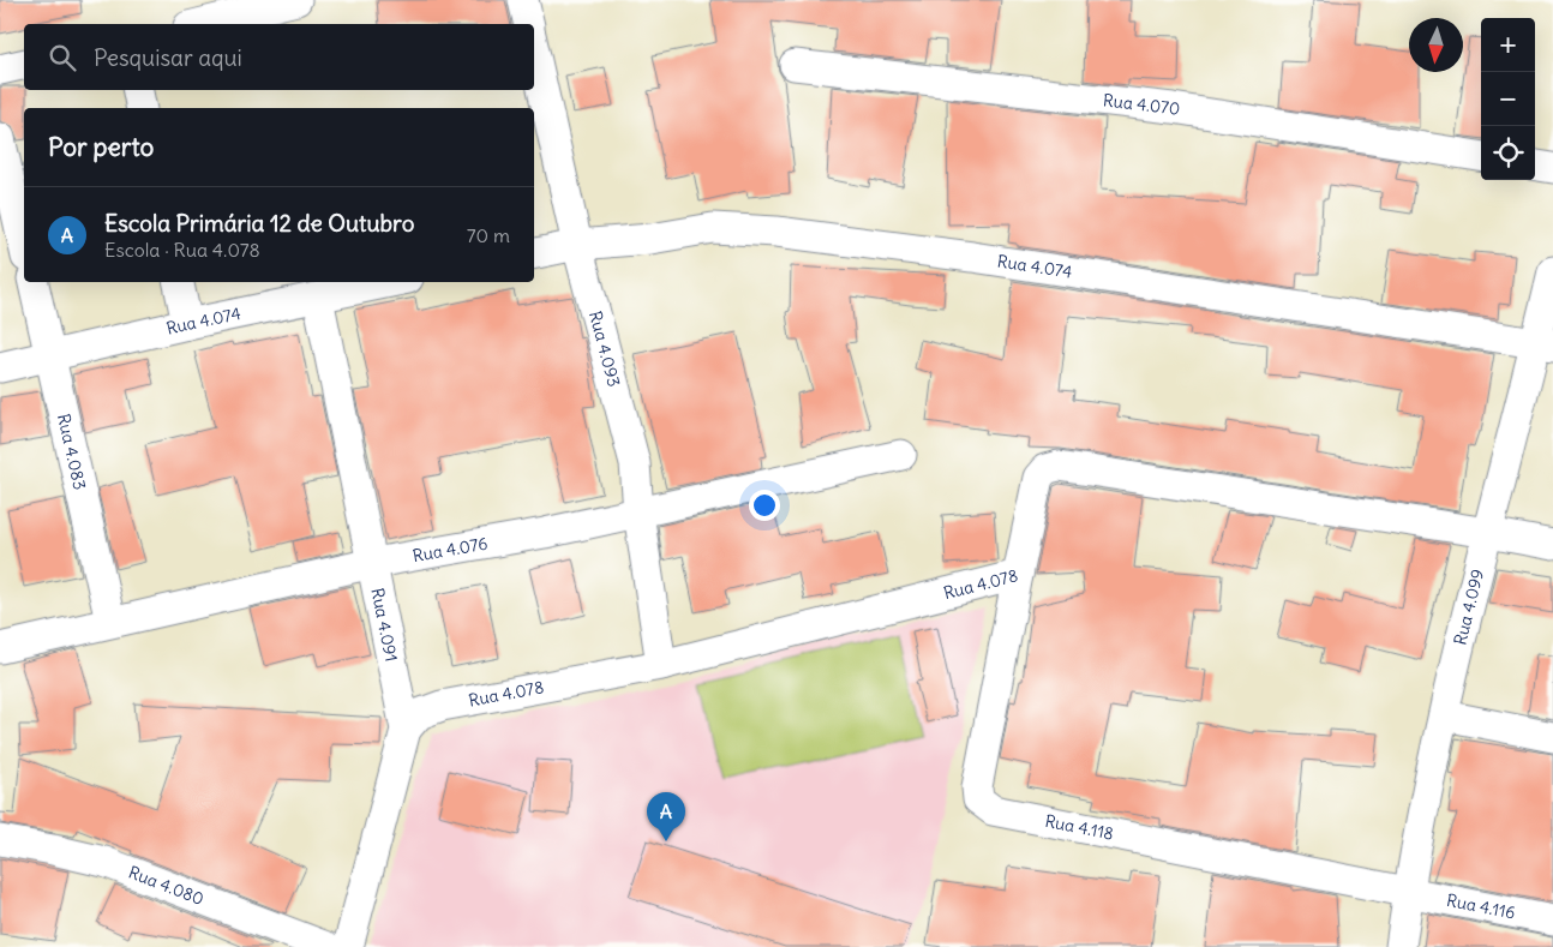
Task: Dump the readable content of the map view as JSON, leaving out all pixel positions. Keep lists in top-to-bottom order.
{
  "streets": {
    "street": [
      "Rua 4.070",
      "Rua 4.074",
      "Rua 4.093",
      "Rua 4.083",
      "Rua 4.076",
      "Rua 4.078",
      "Rua 4.099",
      "Rua 4.091",
      "Rua 4.118",
      "Rua 4.080",
      "Rua 4.116"
    ]
  },
  "crossings": [
    ["Rua 4.074", "Rua 4.093"],
    ["Rua 4.074", "Rua 4.083"],
    ["Rua 4.074", "Rua 4.099"],
    ["Rua 4.074", "Rua 4.091"],
    ["Rua 4.093", "Rua 4.076"],
    ["Rua 4.093", "Rua 4.078"],
    ["Rua 4.083", "Rua 4.076"],
    ["Rua 4.076", "Rua 4.091"],
    ["Rua 4.078", "Rua 4.099"],
    ["Rua 4.078", "Rua 4.091"],
    ["Rua 4.078", "Rua 4.118"],
    ["Rua 4.099", "Rua 4.118"],
    ["Rua 4.099", "Rua 4.116"],
    ["Rua 4.118", "Rua 4.116"]
  ],
  "north": "bottom",
  "page": {
    "map_buttons": ["+", "−"],
    "search": "Pesquisar aqui",
    "heading": "Por perto",
    "list": [
      {
        "mark": "A",
        "name": "Escola Primária 12 de Outubro",
        "note": "Escola · Rua 4.078",
        "value": "70 m"
      }
    ],
    "pins": "A"
  }
}
